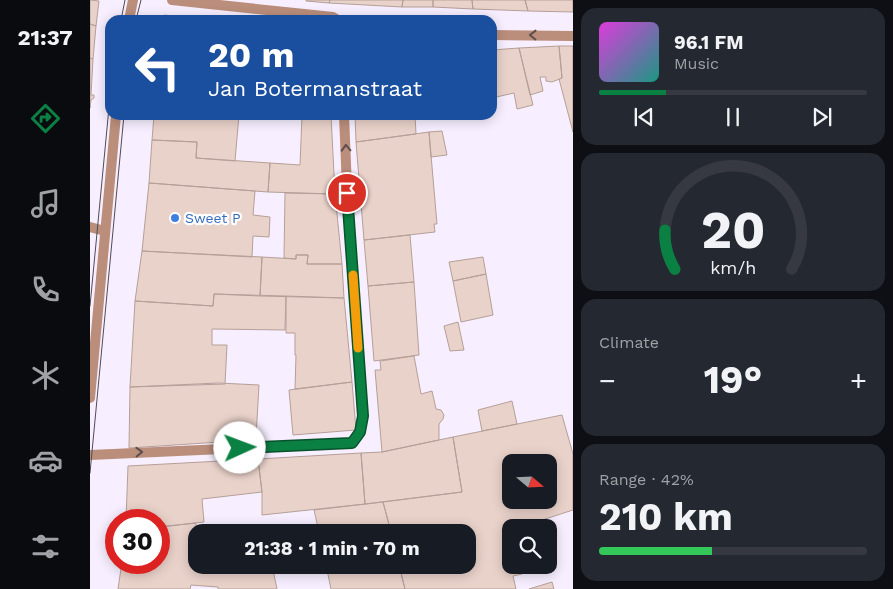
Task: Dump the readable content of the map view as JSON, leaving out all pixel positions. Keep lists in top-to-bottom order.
{
  "places": ["Sweet P"],
  "north": "right",
  "page": {
    "tabs": "21:37",
    "turn": ["20 m", "Jan Botermanstraat"],
    "song": ["96.1 FM", "Music"],
    "tile": [
      "Climate",
      ["Range · 42%", "210 km"]
    ],
    "heat": ["−", "19°", "+"],
    "limit": "30",
    "trip": "21:38 · 1 min · 70 m",
    "gauge": ["20", "km/h"]
  }
}
